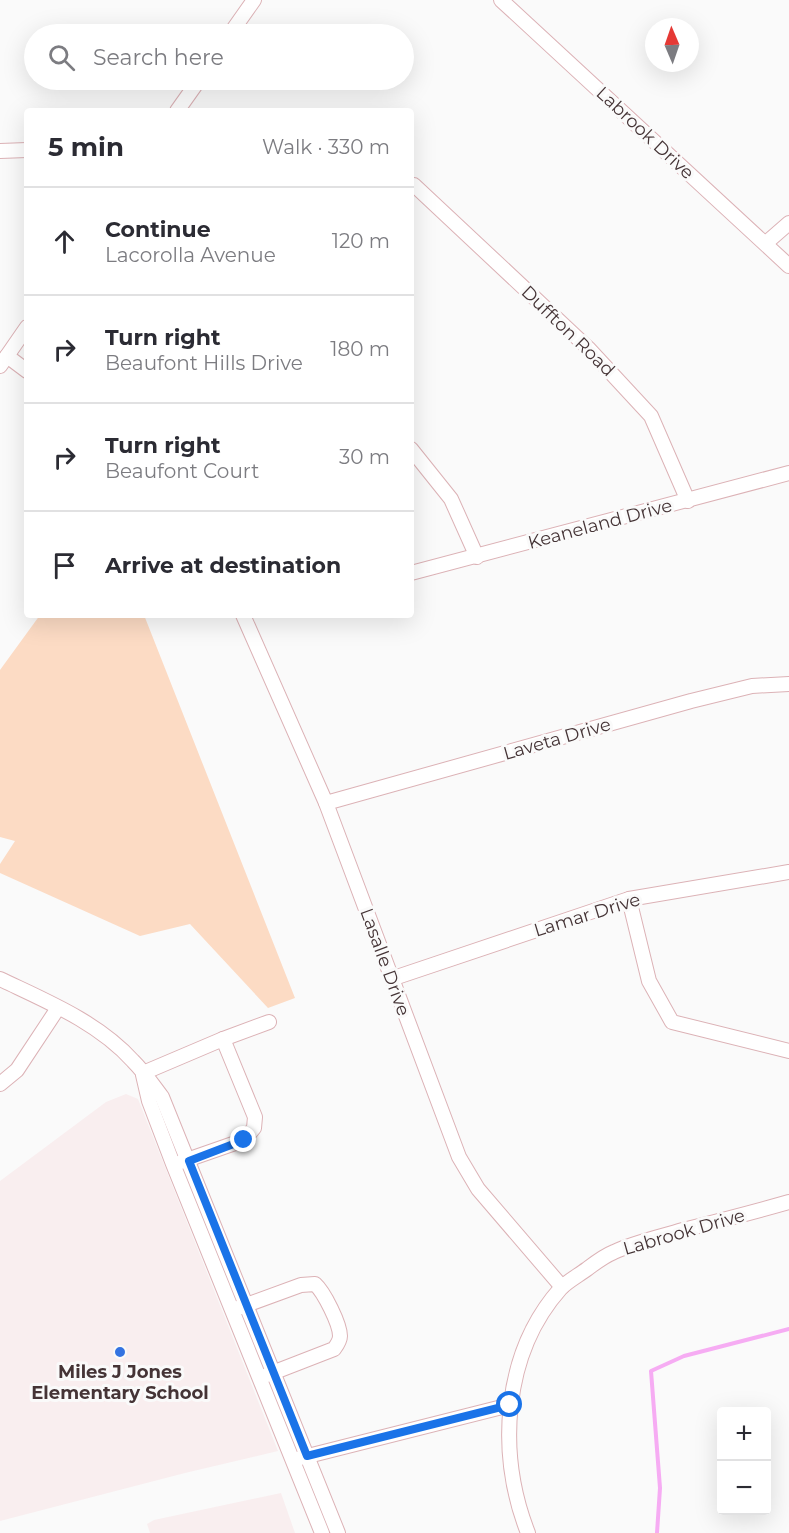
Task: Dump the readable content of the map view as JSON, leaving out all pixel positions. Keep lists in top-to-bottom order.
{
  "streets": {
    "street": [
      "Labrook Drive",
      "Duffton Road",
      "Keaneland Drive",
      "Laveta Drive",
      "Lamar Drive",
      "Lasalle Drive"
    ]
  },
  "crossings": [
    ["Labrook Drive", "Lasalle Drive"],
    ["Duffton Road", "Keaneland Drive"],
    ["Laveta Drive", "Lasalle Drive"],
    ["Lamar Drive", "Lasalle Drive"]
  ],
  "places": ["Miles J Jones Elementary School"],
  "north": "top",
  "page": {
    "search": "Search here",
    "heading": ["5 min", "Walk · 330 m"],
    "list": [
      ["Continue", "Lacorolla Avenue", "120 m"],
      ["Turn right", "Beaufont Hills Drive", "180 m"],
      ["Turn right", "Beaufont Court", "30 m"],
      "Arrive at destination"
    ],
    "map_buttons": ["+", "−"]
  }
}
